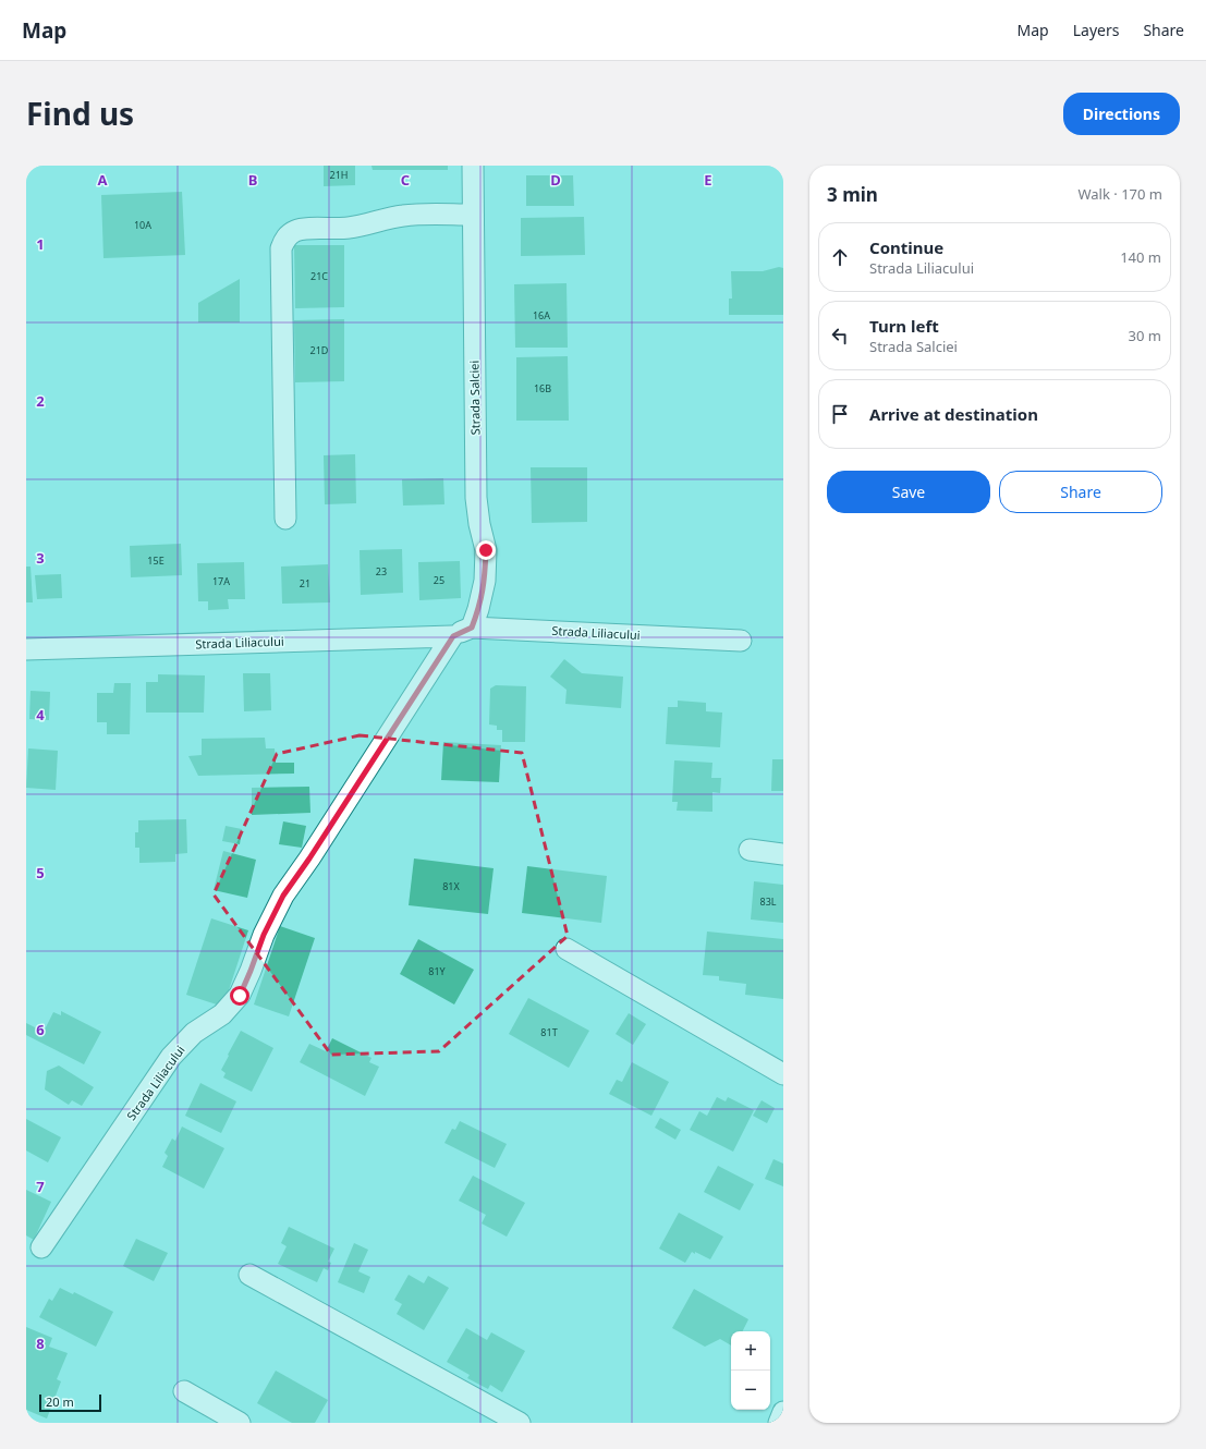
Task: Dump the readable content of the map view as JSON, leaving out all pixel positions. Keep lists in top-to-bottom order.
{
  "streets": {
    "street": ["Strada Salciei", "Strada Liliacului"]
  },
  "crossings": [
    ["Strada Salciei", "Strada Liliacului"]
  ],
  "house_numbers": [
    "21H",
    "10A",
    "21C",
    "16A",
    "21D",
    "16B",
    "15E",
    "23",
    "25",
    "17A",
    "21",
    "81X",
    "83L",
    "81Y",
    "81T"
  ],
  "scale_bar": "20 m",
  "page": {
    "header": "Map",
    "nav": ["Map", "Layers", "Share"],
    "title": "Find us",
    "buttons": [
      "Directions",
      ["Save", "Share"]
    ],
    "heading": ["3 min", "Walk · 170 m"],
    "list": [
      ["Continue", "Strada Liliacului", "140 m"],
      ["Turn left", "Strada Salciei", "30 m"],
      "Arrive at destination"
    ],
    "map_buttons": ["+", "−"],
    "scale": "20 m"
  },
  "grid": {
    "columns": [
      "A",
      "B",
      "C",
      "D",
      "E"
    ],
    "rows": [
      "1",
      "2",
      "3",
      "4",
      "5",
      "6",
      "7",
      "8"
    ]
  }
}
